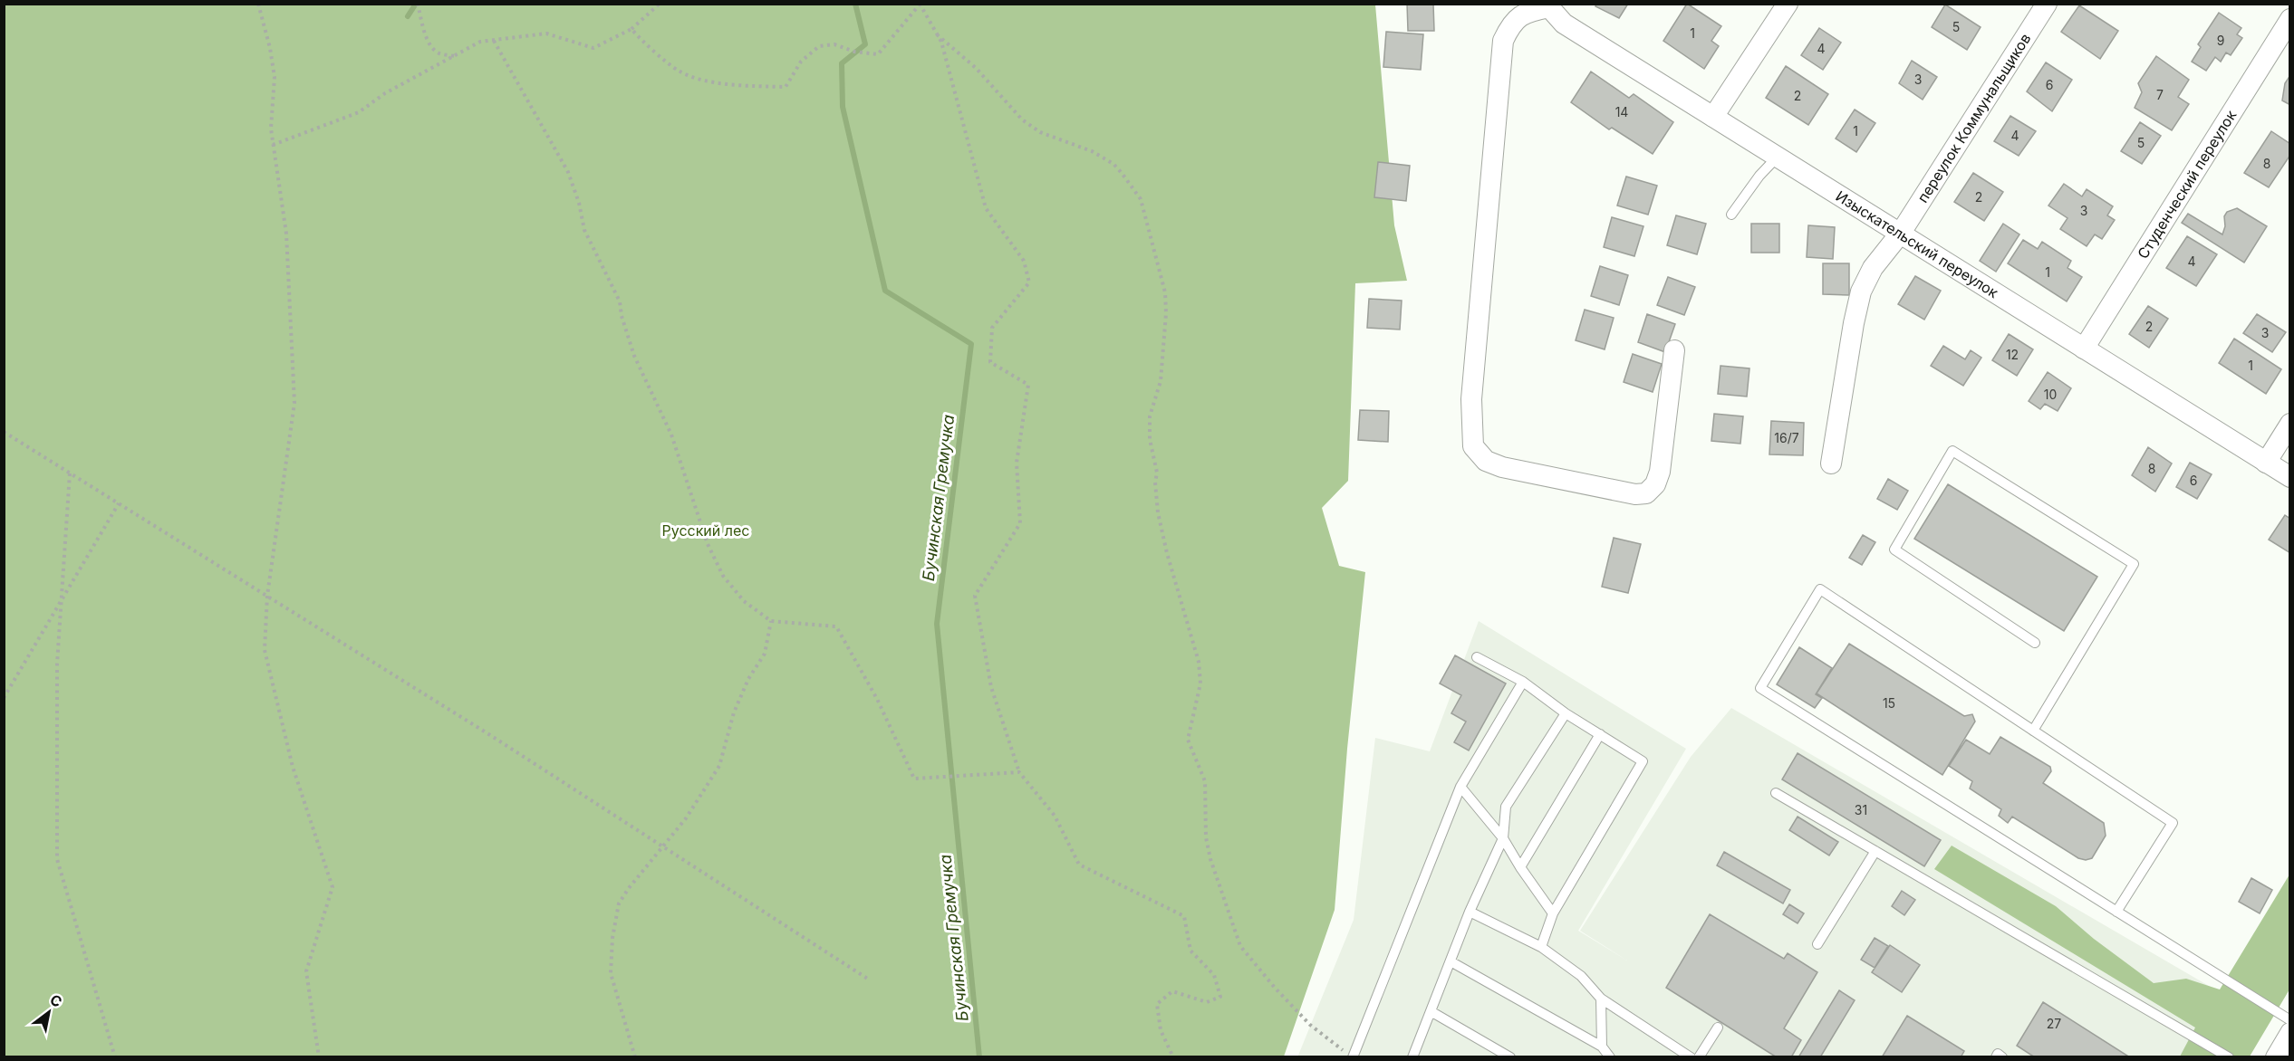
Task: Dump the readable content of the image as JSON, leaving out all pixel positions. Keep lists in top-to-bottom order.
{
  "streets": {
    "street": ["переулок Коммунальщиков", "Студенческий переулок", "Изыскательский переулок"]
  },
  "crossings": [
    ["переулок Коммунальщиков", "Изыскательский переулок"],
    ["Студенческий переулок", "Изыскательский переулок"]
  ],
  "water": ["Бучинская Гремучка"],
  "parks": ["Русский лес"],
  "house_numbers": [
    "5",
    "1",
    "9",
    "4",
    "3",
    "6",
    "7",
    "2",
    "14",
    "1",
    "4",
    "5",
    "8",
    "2",
    "3",
    "4",
    "1",
    "2",
    "3",
    "12",
    "1",
    "10",
    "16/7",
    "8",
    "6",
    "15",
    "31",
    "27"
  ],
  "north": "top right"
}
